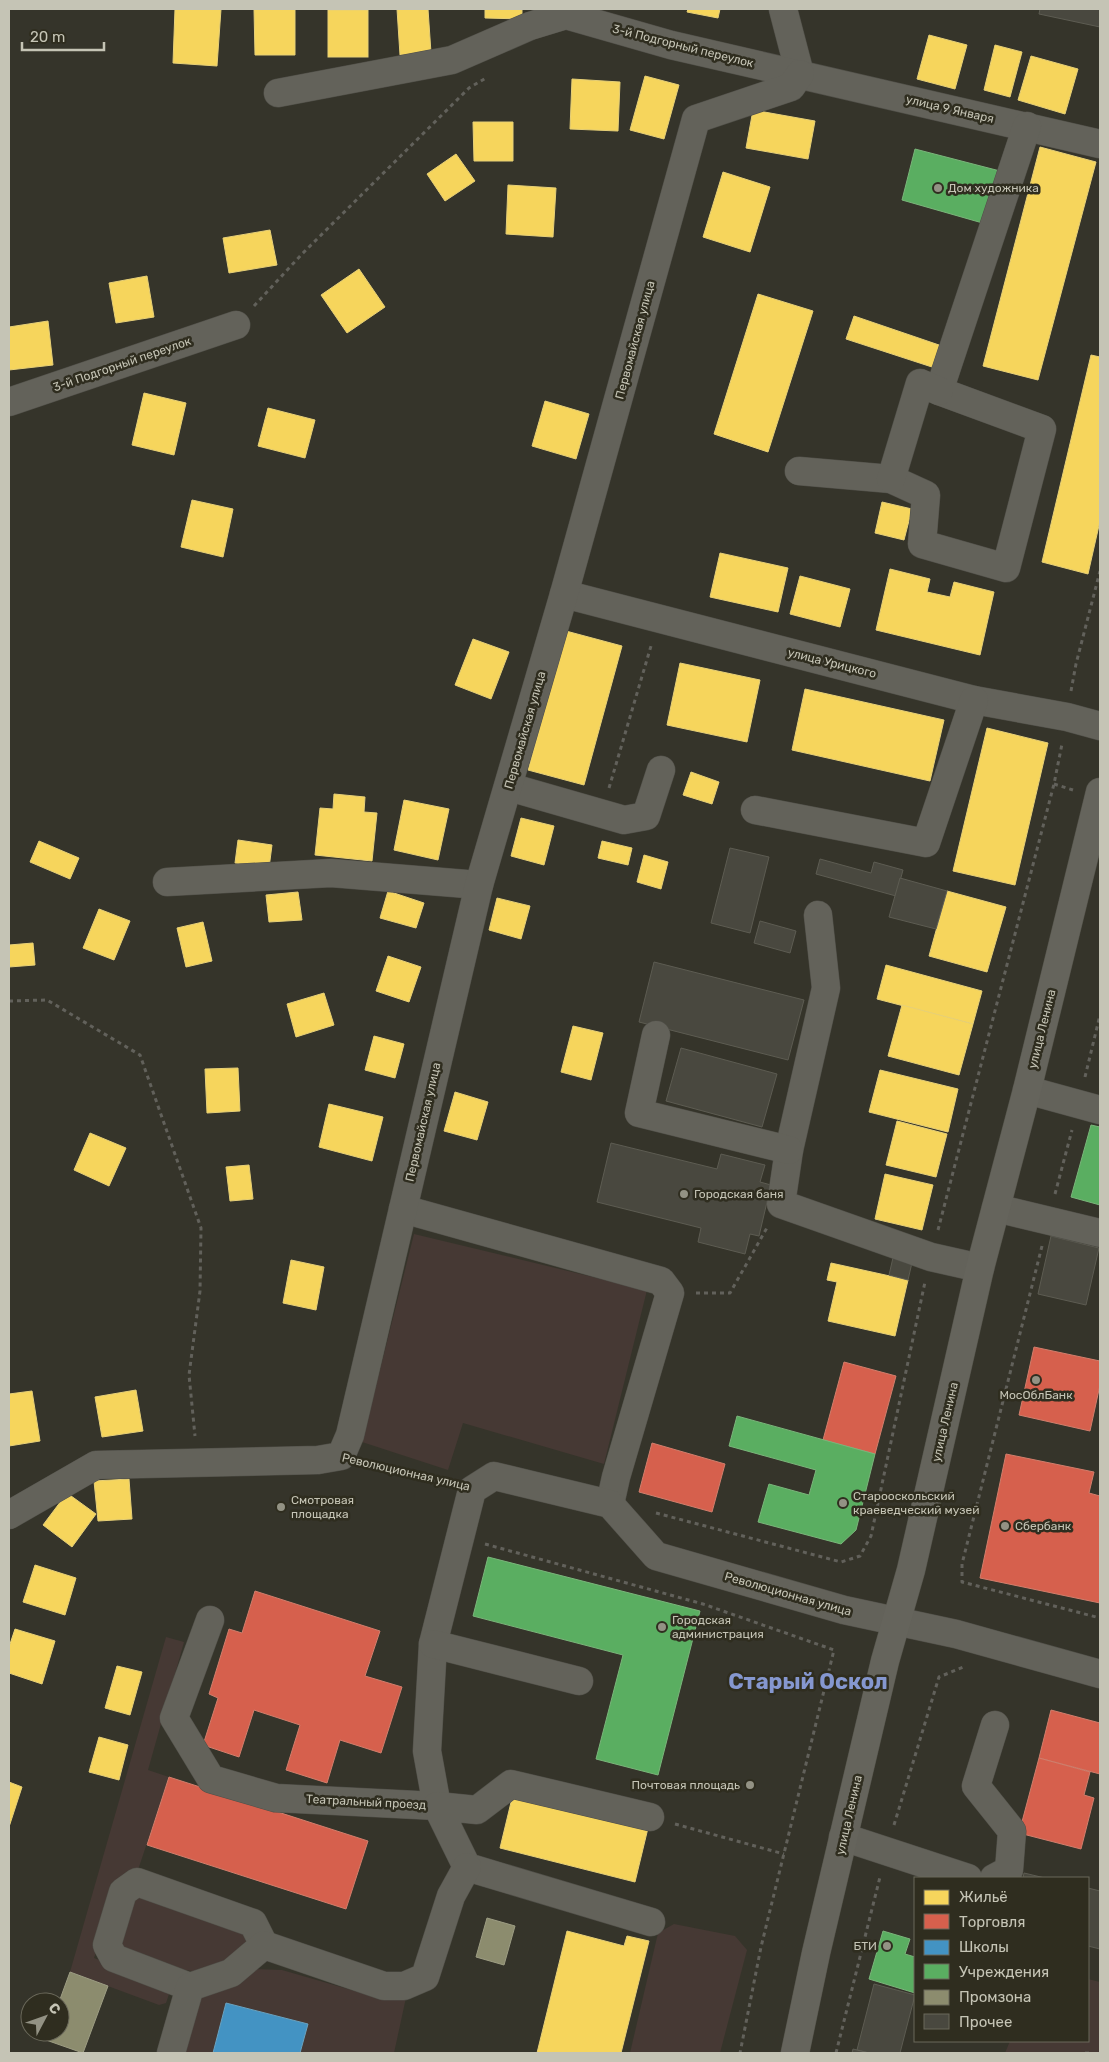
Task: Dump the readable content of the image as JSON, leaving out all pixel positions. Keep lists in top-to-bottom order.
{
  "streets": {
    "main road": ["улица Ленина"],
    "street": [
      "3-й Подгорный переулок",
      "улица 9 Января",
      "Первомайская улица",
      "улица Урицкого",
      "Революционная улица",
      "Театральный проезд"
    ]
  },
  "crossings": [
    ["3-й Подгорный переулок", "улица 9 Января"],
    ["3-й Подгорный переулок", "Первомайская улица"],
    ["улица 9 Января", "Первомайская улица"],
    ["Первомайская улица", "улица Урицкого"],
    ["Первомайская улица", "Революционная улица"],
    ["улица Ленина", "Революционная улица"],
    ["Революционная улица", "Театральный проезд"]
  ],
  "districts": ["Старый Оскол"],
  "places": [
    "Дом художника",
    "Городская баня",
    "МосОблБанк",
    "Старооскольский краеведческий музей",
    "Смотровая площадка",
    "Сбербанк",
    "Городская администрация",
    "Почтовая площадь",
    "БТИ"
  ],
  "legend": [
    "Жильё",
    "Торговля",
    "Школы",
    "Учреждения",
    "Промзона",
    "Прочее"
  ],
  "scale_bar": "20 m",
  "north": "top right"
}
